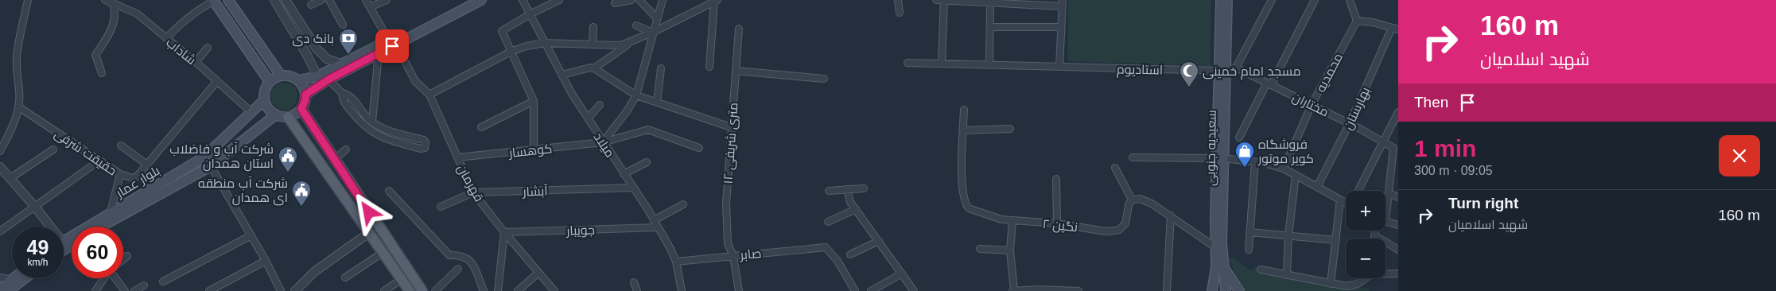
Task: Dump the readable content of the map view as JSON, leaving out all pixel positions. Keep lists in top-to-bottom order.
{
  "streets": {
    "main road": ["سعیدیه جنوبی", "بلوار عمار"],
    "street": [
      "شاداب",
      "استادیوم",
      "محمدیه",
      "مختاران",
      "بهارستان",
      "۱۲ متری شریفی",
      "میلاد",
      "کوهسار",
      "حقیقت شرفی",
      "قهرمان",
      "آبشار",
      "نگین ۲",
      "جویبار",
      "صابر"
    ]
  },
  "crossings": [
    ["شاداب", "بلوار عمار"],
    ["استادیوم", "سعیدیه جنوبی"],
    ["محمدیه", "مختاران"],
    ["مختاران", "بهارستان"],
    ["۱۲ متری شریفی", "صابر"],
    ["میلاد", "کوهسار"],
    ["میلاد", "آبشار"],
    ["میلاد", "جویبار"],
    ["میلاد", "صابر"],
    ["کوهسار", "قهرمان"],
    ["حقیقت شرفی", "بلوار عمار"],
    ["قهرمان", "آبشار"],
    ["قهرمان", "جویبار"]
  ],
  "places": {
    "bank": ["بانک دی"],
    "mosque": ["مسجد امام خمینی"],
    "shop": ["فروشگاه کویر موتور"],
    "public building": ["شرکت آب و فاضلاب استان همدان", "شرکت آب منطقه ای همدان"]
  },
  "page": {
    "turn": ["160 m", "شهید اسلامیان"],
    "then": "Then",
    "heading": ["1 min", "300 m · 09:05"],
    "list": [
      {
        "name": "Turn right",
        "note": "شهید اسلامیان",
        "value": "160 m"
      }
    ],
    "map_buttons": ["+", "−"],
    "speed": "49 km/h",
    "limit": "60"
  }
}
